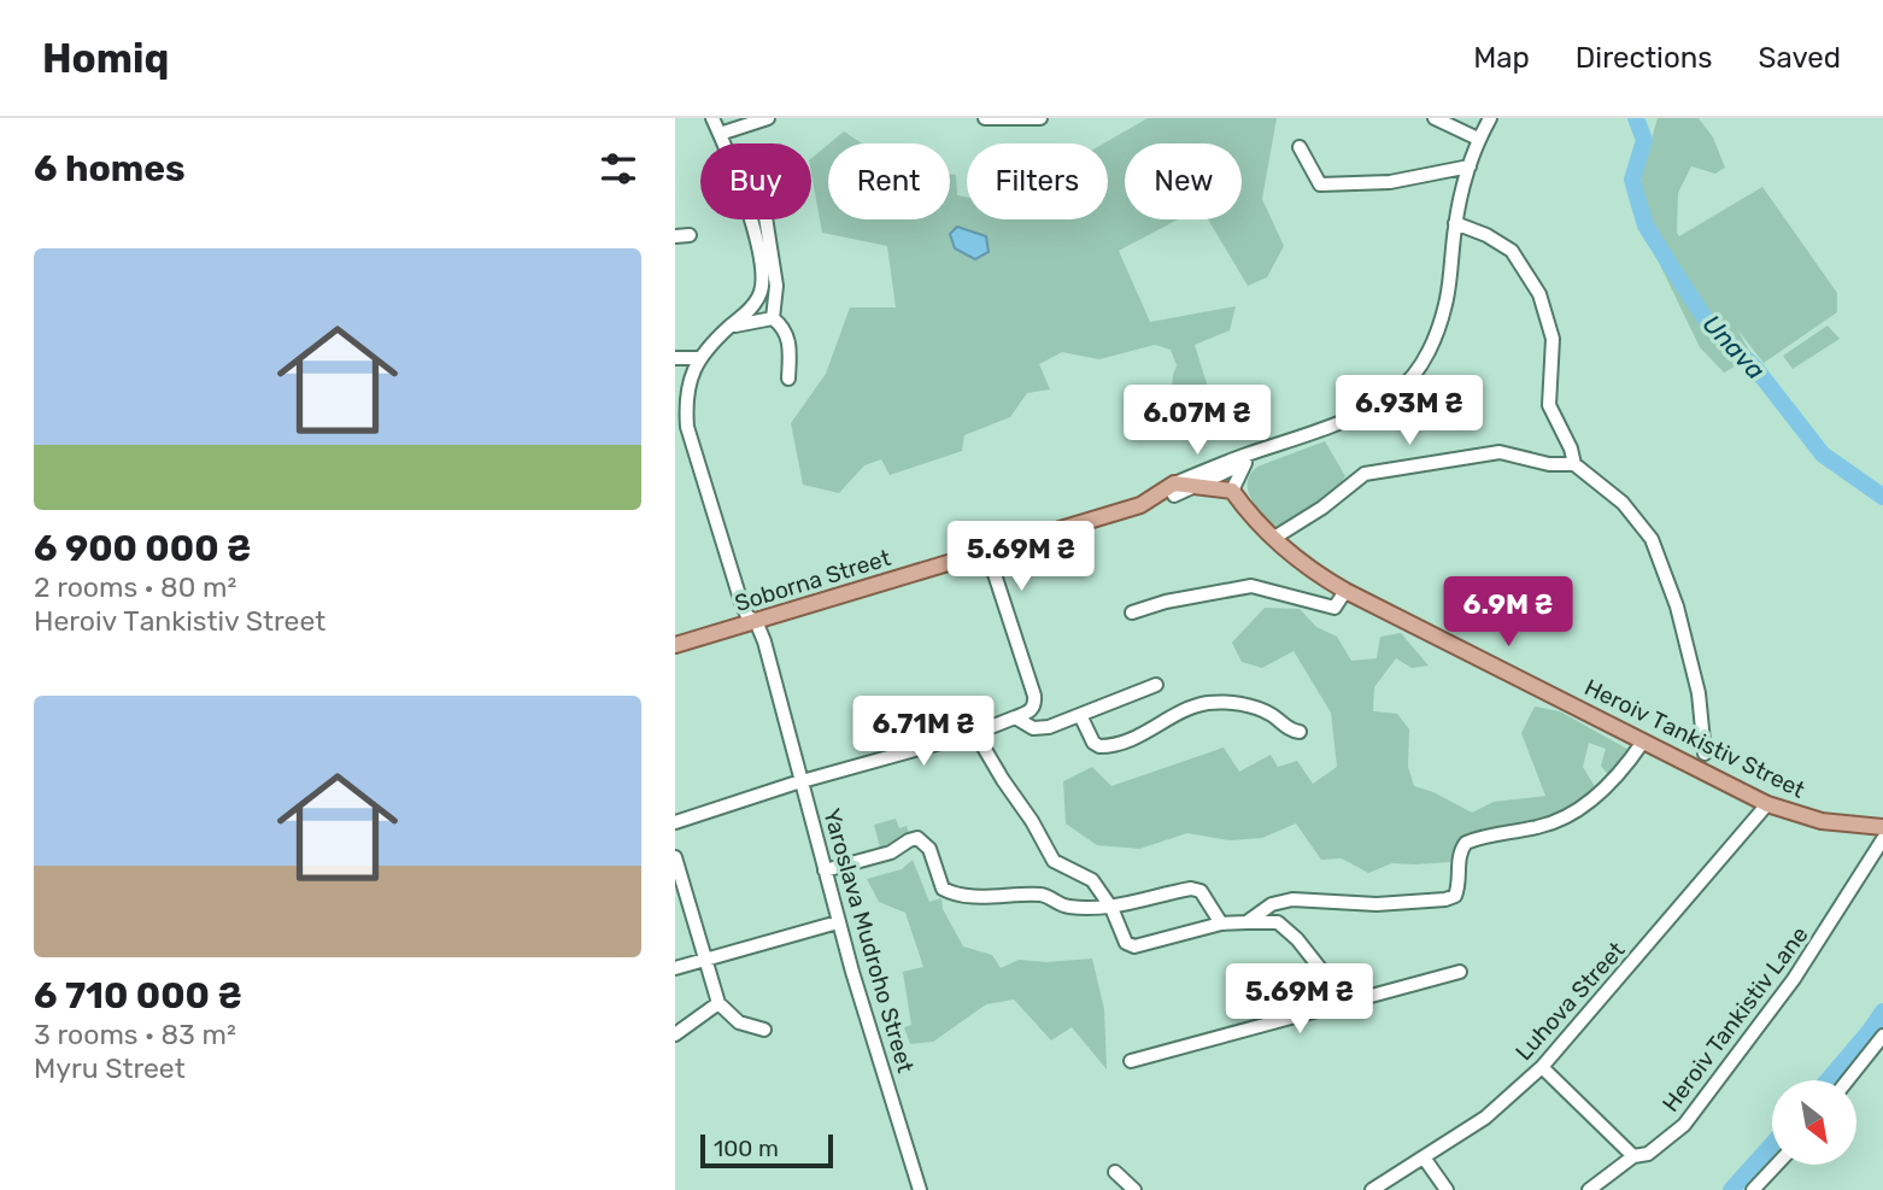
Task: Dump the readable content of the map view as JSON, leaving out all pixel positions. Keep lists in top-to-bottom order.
{
  "streets": {
    "main road": ["Soborna Street", "Heroiv Тankistiv Street"],
    "street": ["Yaroslava Mudroho Street", "Luhova Street", "Heroiv Tankistiv Lane"]
  },
  "crossings": [
    ["Soborna Street", "Heroiv Тankistiv Street"],
    ["Soborna Street", "Yaroslava Mudroho Street"],
    ["Heroiv Тankistiv Street", "Luhova Street"]
  ],
  "water": ["Unava"],
  "scale_bar": "100 m",
  "north": "bottom right",
  "page": {
    "header": "Homiq",
    "nav": ["Map", "Directions", "Saved"],
    "heading": "6 homes",
    "chip": [
      "Buy",
      "Rent",
      "Filters",
      "New"
    ],
    "list": [
      {
        "name": "6 900 000 ₴",
        "note": "2 rooms · 80 m² · Heroiv Тankistiv Street"
      },
      {
        "name": "6 710 000 ₴",
        "note": "3 rooms · 83 m² · Myru Street"
      }
    ],
    "price": [
      "6.93M ₴",
      "6.07M ₴",
      "5.69M ₴",
      "6.9M ₴",
      "6.71M ₴",
      "5.69M ₴"
    ],
    "scale": "100 m"
  }
}
